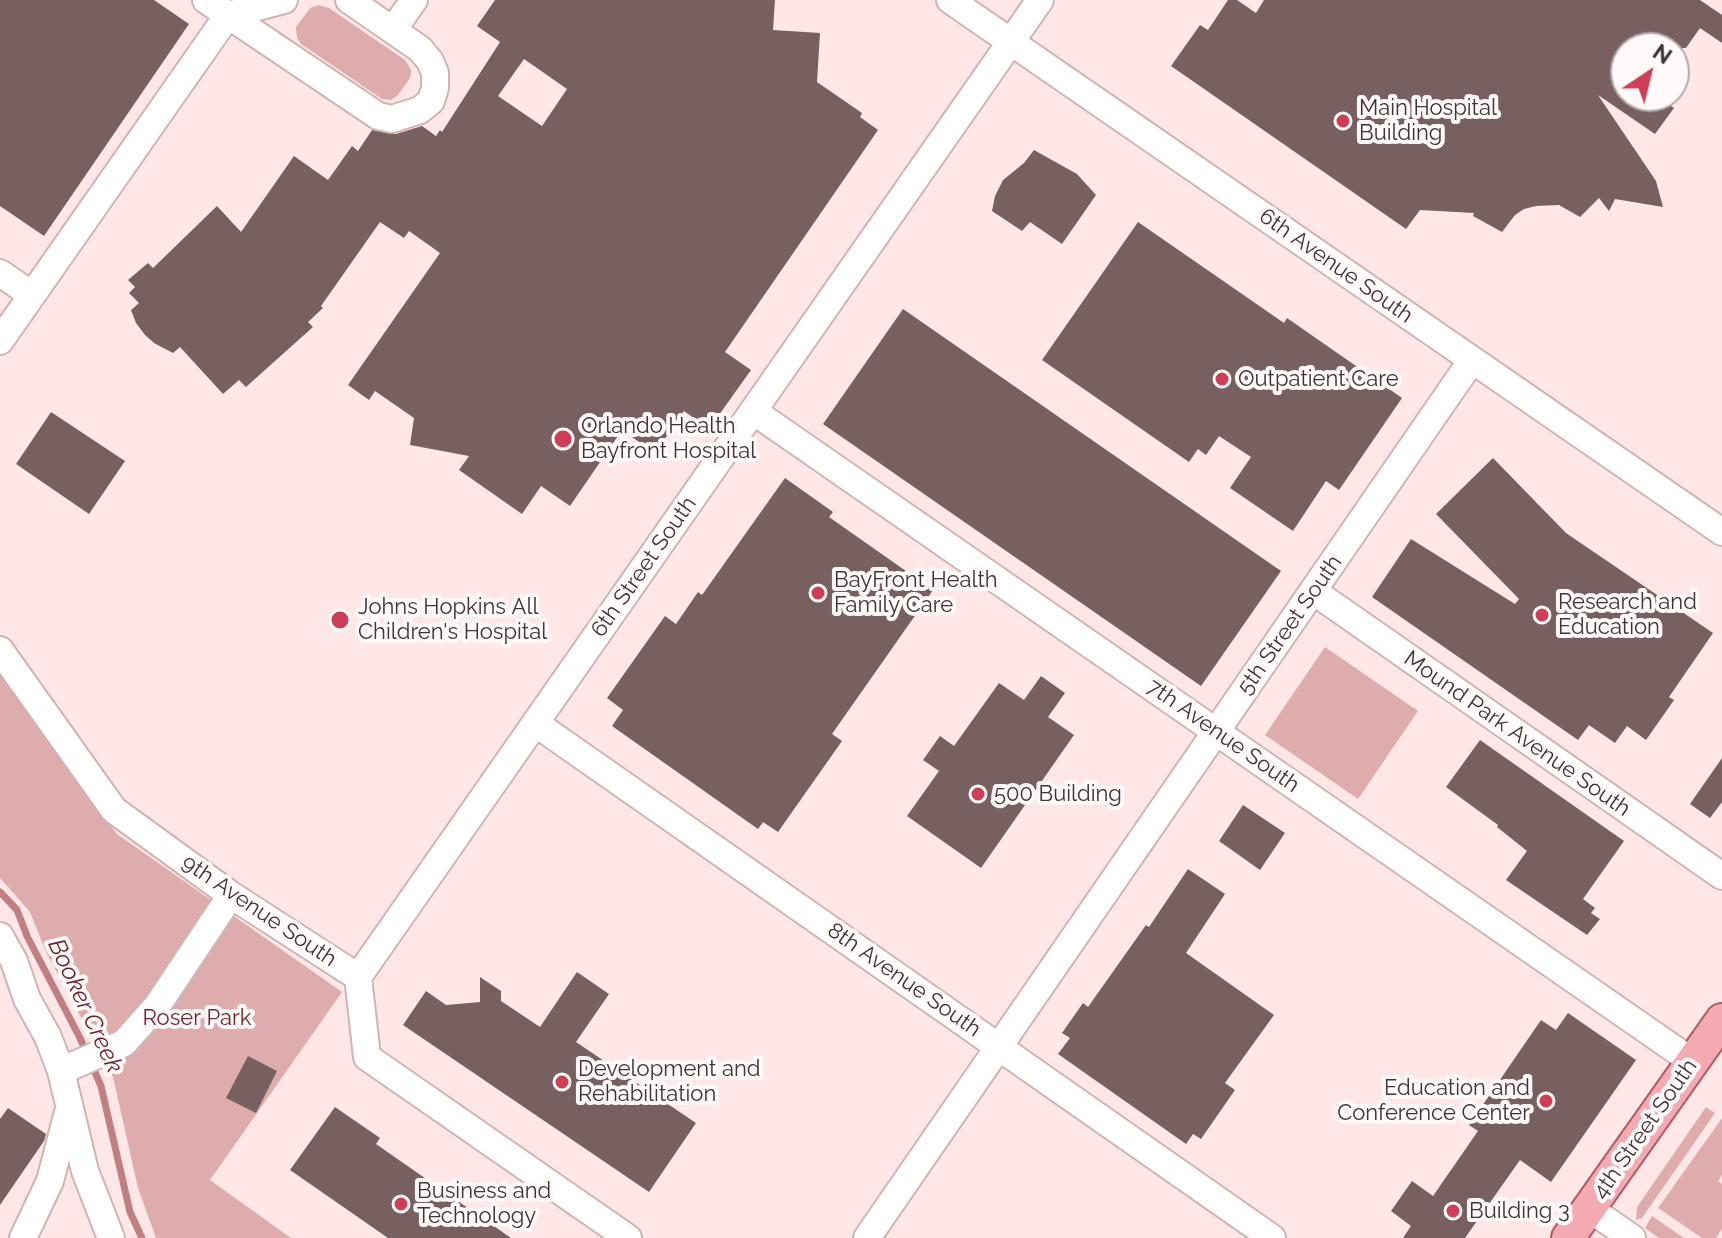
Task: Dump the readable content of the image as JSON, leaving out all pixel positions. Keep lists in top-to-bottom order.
{
  "streets": {
    "main road": ["4th Street South"],
    "street": [
      "6th Avenue South",
      "6th Street South",
      "5th Street South",
      "Mound Park Avenue South",
      "7th Avenue South",
      "9th Avenue South",
      "8th Avenue South"
    ]
  },
  "crossings": [
    ["6th Avenue South", "6th Street South"],
    ["6th Avenue South", "5th Street South"],
    ["6th Street South", "7th Avenue South"],
    ["6th Street South", "9th Avenue South"],
    ["6th Street South", "8th Avenue South"],
    ["5th Street South", "Mound Park Avenue South"],
    ["5th Street South", "7th Avenue South"],
    ["5th Street South", "8th Avenue South"],
    ["7th Avenue South", "4th Street South"]
  ],
  "water": ["Booker Creek"],
  "parks": ["Roser Park"],
  "places": [
    "Main Hospital Building",
    "Outpatient Care",
    "Orlando Health Bayfront Hospital",
    "BayFront Health Family Care",
    "Research and Education",
    "Johns Hopkins All Children's Hospital",
    "500 Building",
    "Development and Rehabilitation",
    "Education and Conference Center",
    "Business and Technology",
    "Building 3"
  ],
  "north": "top right"
}
